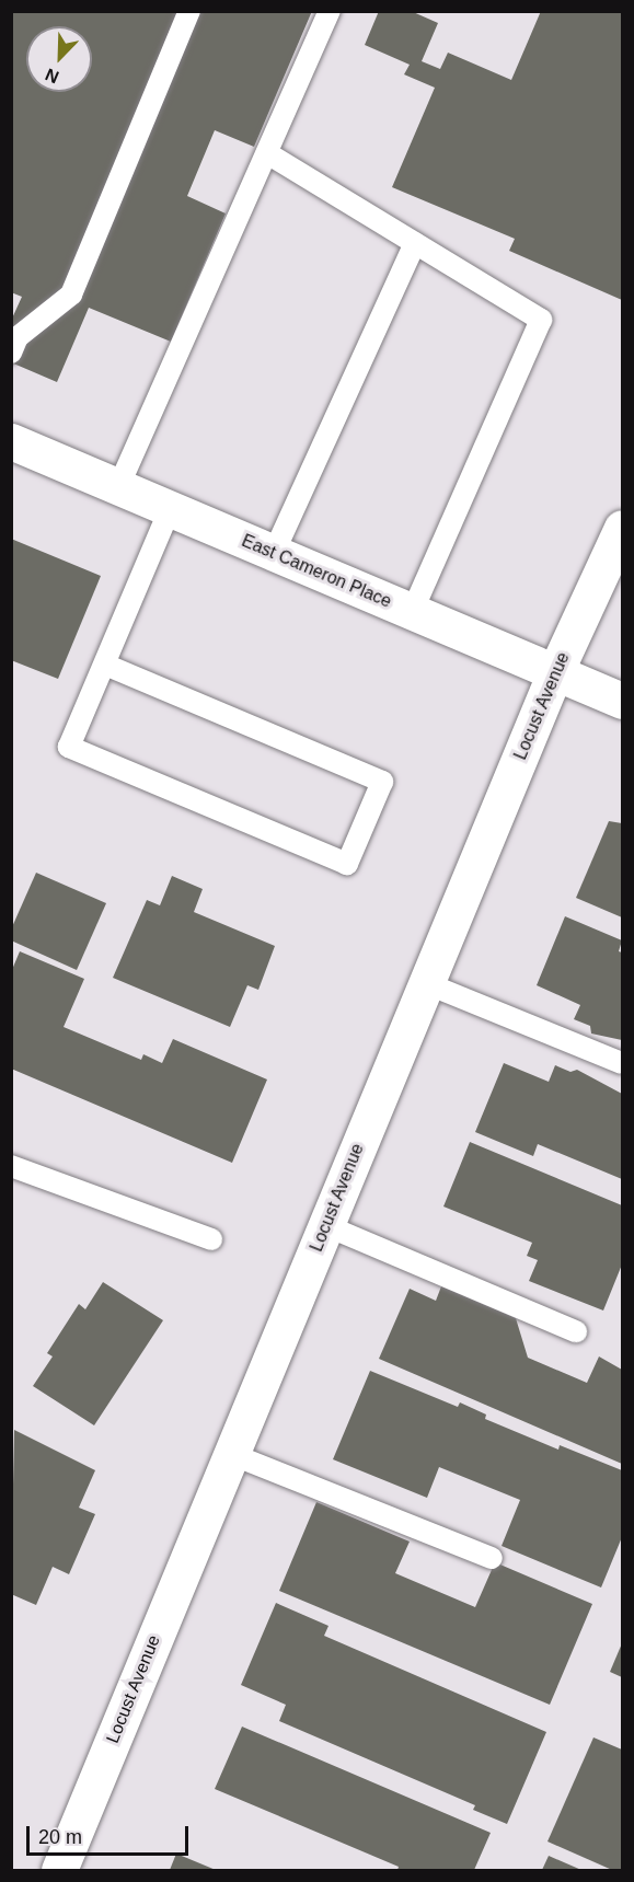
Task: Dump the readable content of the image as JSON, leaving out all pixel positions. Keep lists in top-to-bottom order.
{
  "streets": {
    "street": ["East Cameron Place", "Locust Avenue"]
  },
  "crossings": [
    ["East Cameron Place", "Locust Avenue"]
  ],
  "scale_bar": "20 m",
  "north": "bottom left"
}
